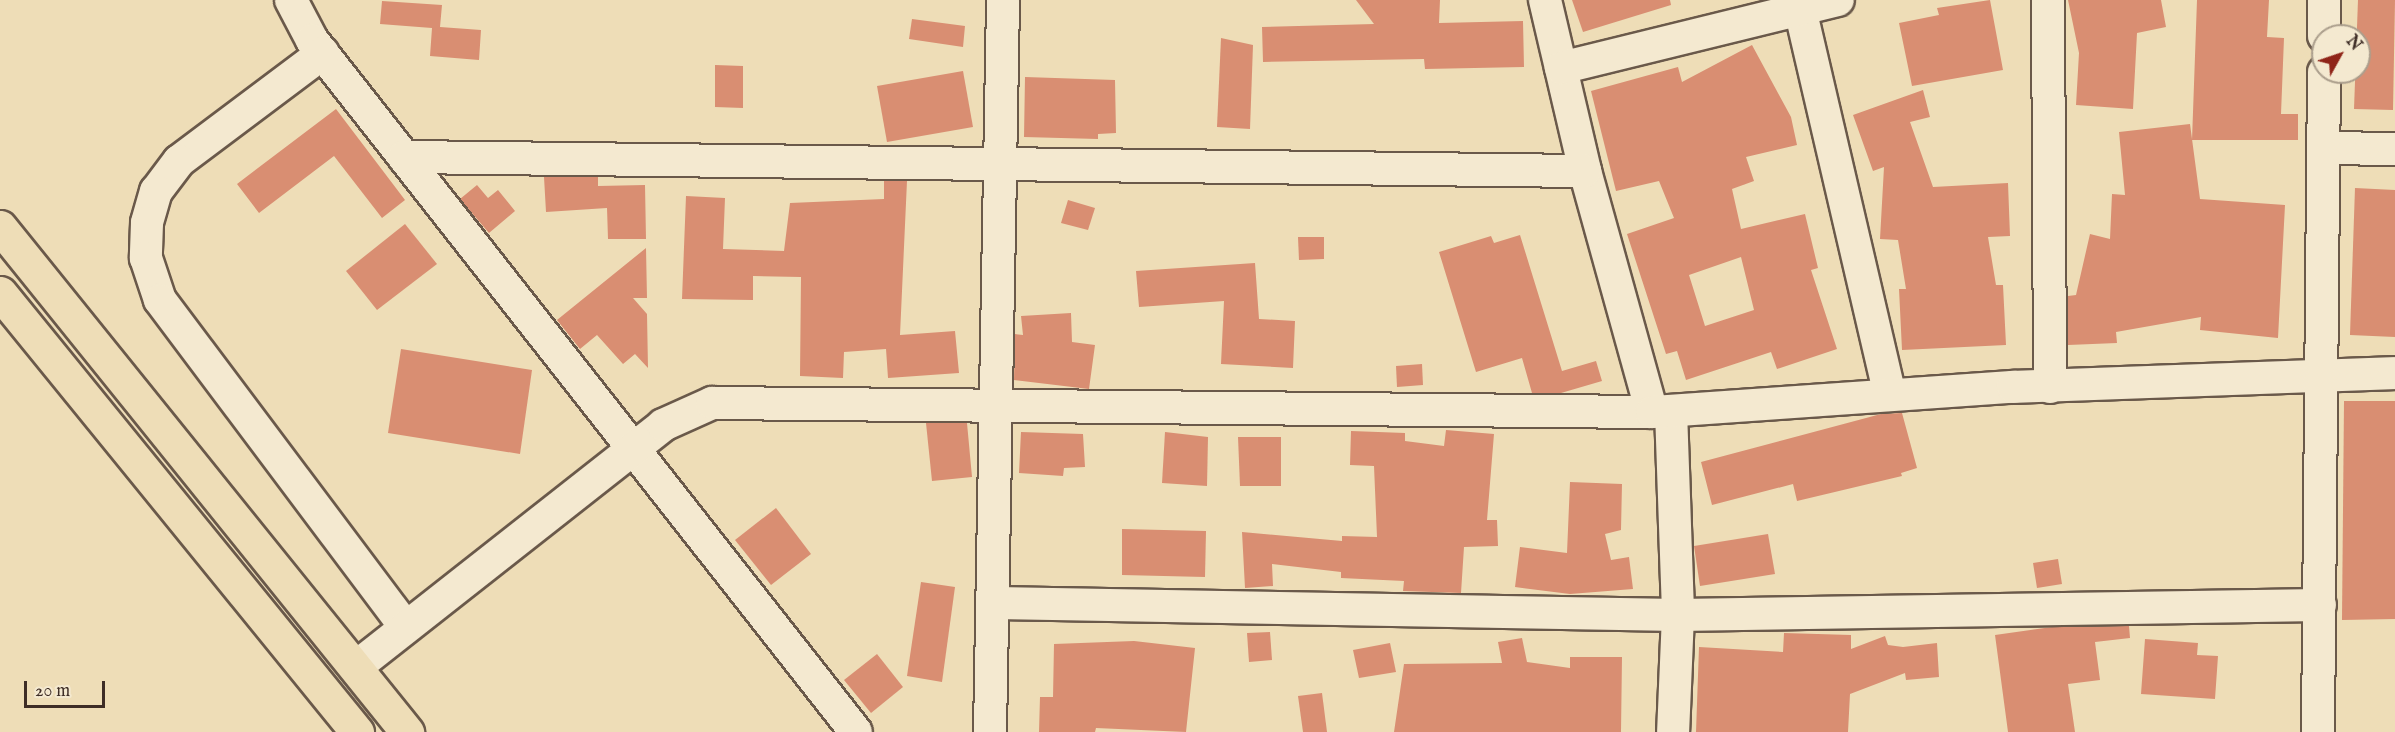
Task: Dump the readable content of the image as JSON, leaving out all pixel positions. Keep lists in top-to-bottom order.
{
  "scale_bar": "20 m",
  "north": "top right"
}
